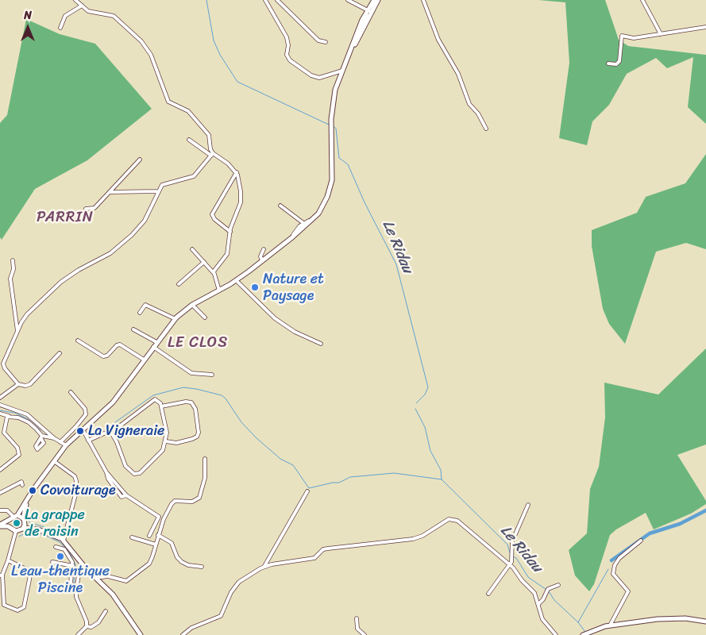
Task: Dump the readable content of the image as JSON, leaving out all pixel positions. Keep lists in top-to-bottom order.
{
  "districts": ["PARRIN", "LE CLOS"],
  "water": ["Le Ridau"],
  "places": [
    "Nature et Paysage",
    "La Vigneraie",
    "Covoiturage",
    "La grappe de raisin",
    "L’eau-thentique Piscine"
  ],
  "north": "top"
}
